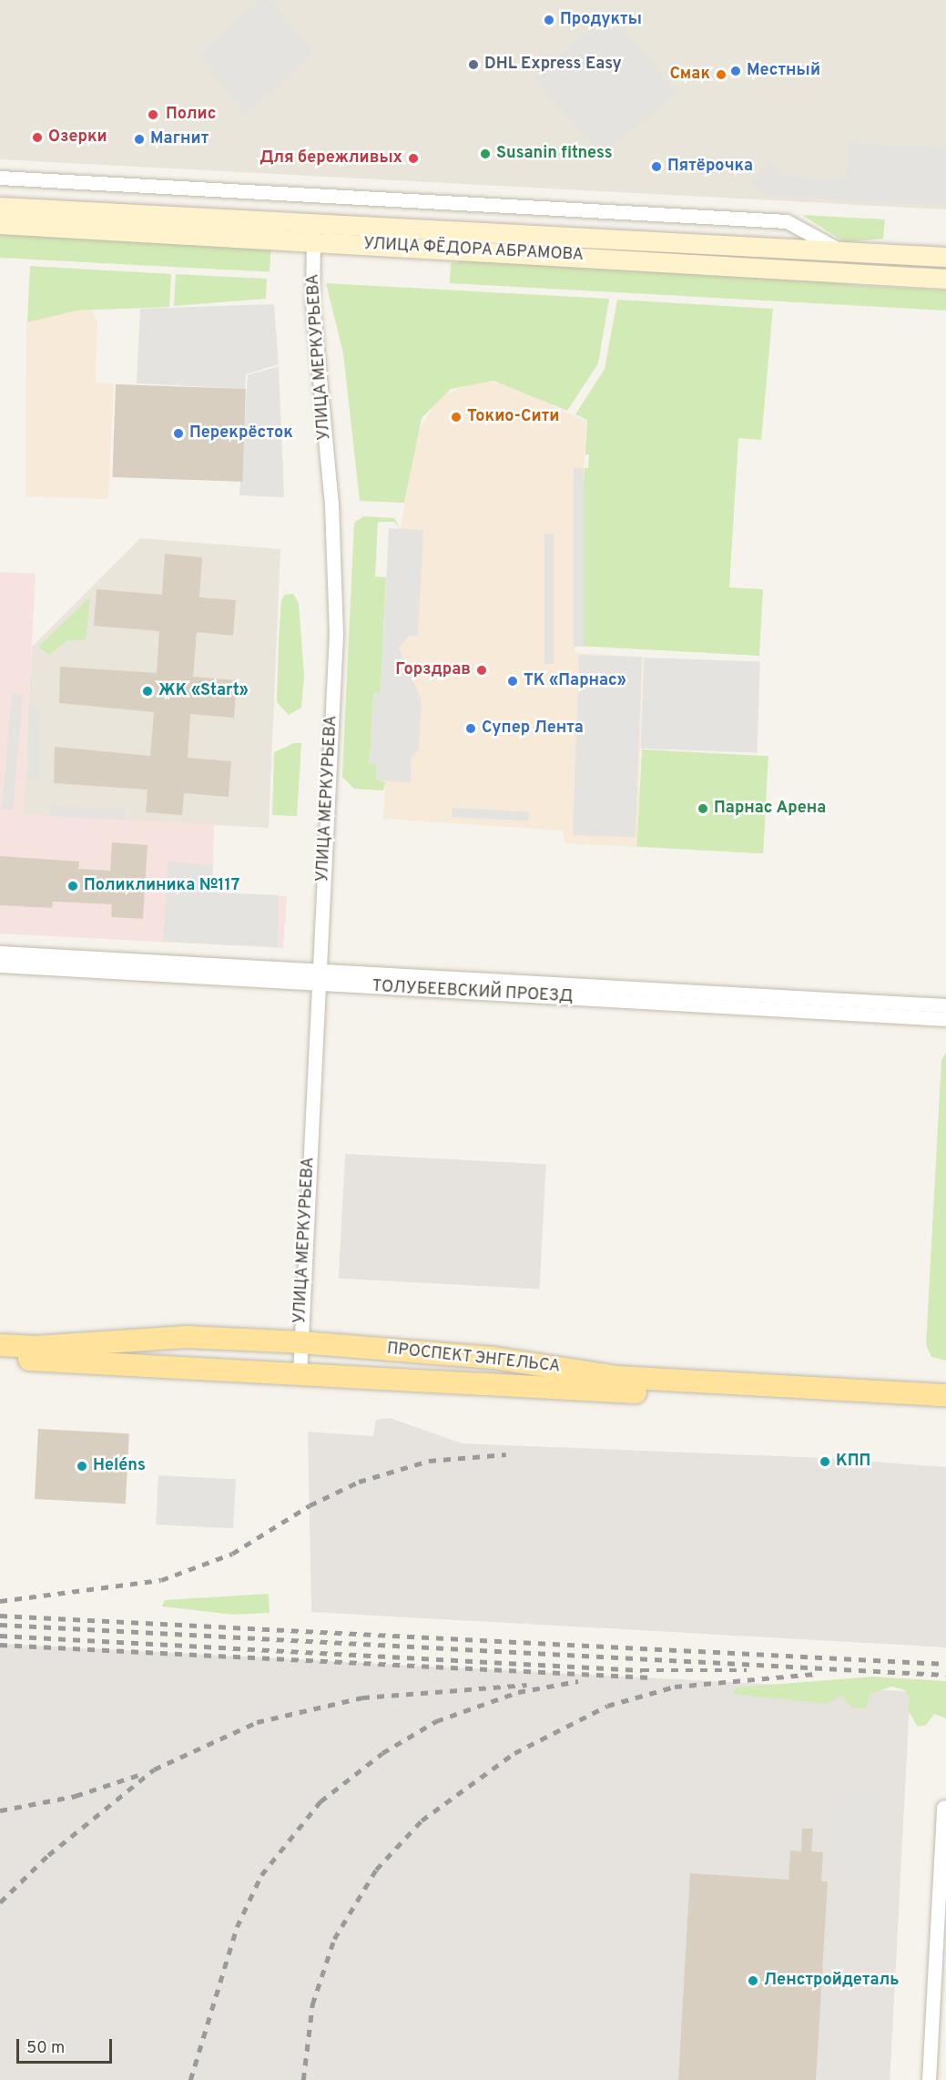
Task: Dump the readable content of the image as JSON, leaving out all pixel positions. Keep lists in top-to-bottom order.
{
  "streets": {
    "main road": ["ПРОСПЕКТ ЭНГЕЛЬСА"],
    "street": ["УЛИЦА ФЁДОРА АБРАМОВА", "УЛИЦА МЕРКУРЬЕВА", "ТОЛУБЕЕВСКИЙ ПРОЕЗД"]
  },
  "crossings": [
    ["УЛИЦА ФЁДОРА АБРАМОВА", "УЛИЦА МЕРКУРЬЕВА"],
    ["УЛИЦА МЕРКУРЬЕВА", "ТОЛУБЕЕВСКИЙ ПРОЕЗД"],
    ["УЛИЦА МЕРКУРЬЕВА", "ПРОСПЕКТ ЭНГЕЛЬСА"]
  ],
  "places": [
    "Продукты",
    "DHL Express Easy",
    "Местный",
    "Смак",
    "Полис",
    "Озерки",
    "Магнит",
    "Susanin fitness",
    "Для бережливых",
    "Пятёрочка",
    "Токио-Сити",
    "Перекрёсток",
    "Горздрав",
    "ТК «Парнас»",
    "ЖК «Start»",
    "Супер Лента",
    "Парнас Арена",
    "Поликлиника №117",
    "КПП",
    "Heléns",
    "Ленстройдеталь"
  ],
  "scale_bar": "50 m"
}
